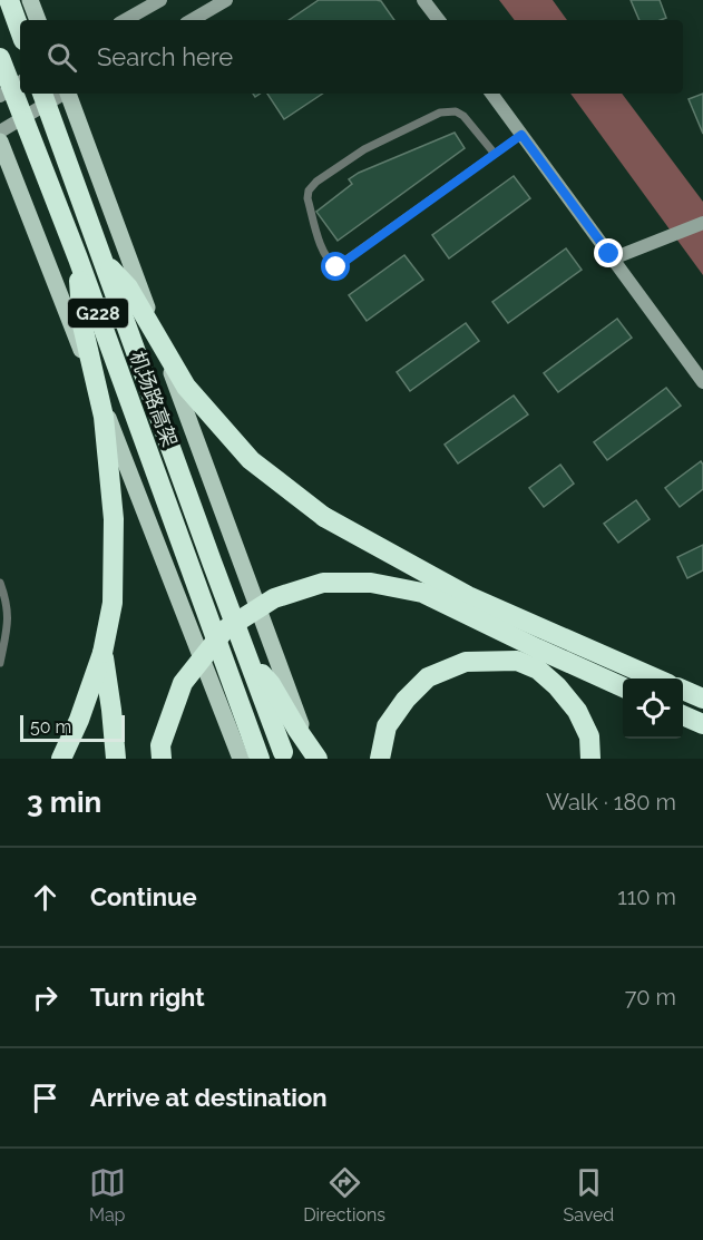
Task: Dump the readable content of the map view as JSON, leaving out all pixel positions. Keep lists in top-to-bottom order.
{
  "streets": {
    "highway": ["G228", "机场路高架"]
  },
  "scale_bar": "50 m",
  "page": {
    "search": "Search here",
    "scale": "50 m",
    "heading": ["3 min", "Walk · 180 m"],
    "list": [
      ["Continue", "110 m"],
      ["Turn right", "70 m"],
      "Arrive at destination"
    ],
    "nav": ["Map", "Directions", "Saved"]
  }
}
